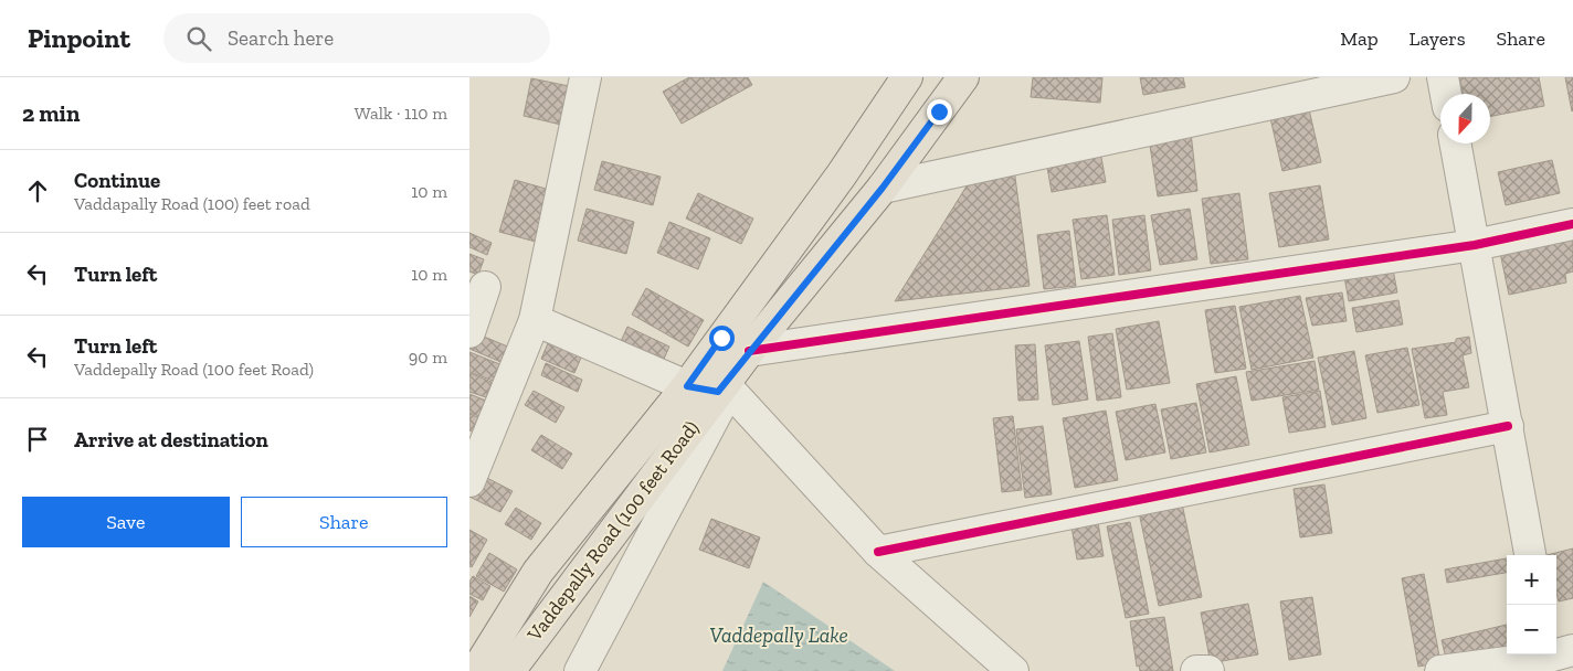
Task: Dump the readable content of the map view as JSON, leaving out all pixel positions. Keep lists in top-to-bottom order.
{
  "streets": {
    "main road": ["Vaddepally Road (100 feet Road)"]
  },
  "water": ["Vaddepally Lake"],
  "north": "bottom",
  "page": {
    "header": "Pinpoint",
    "search": "Search here",
    "nav": ["Map", "Layers", "Share"],
    "heading": ["2 min", "Walk · 110 m"],
    "list": [
      ["Continue", "Vaddapally Road (100) feet road", "10 m"],
      ["Turn left", "10 m"],
      ["Turn left", "Vaddepally Road (100 feet Road)", "90 m"],
      "Arrive at destination"
    ],
    "buttons": ["Save", "Share"],
    "map_buttons": ["+", "−"]
  }
}
